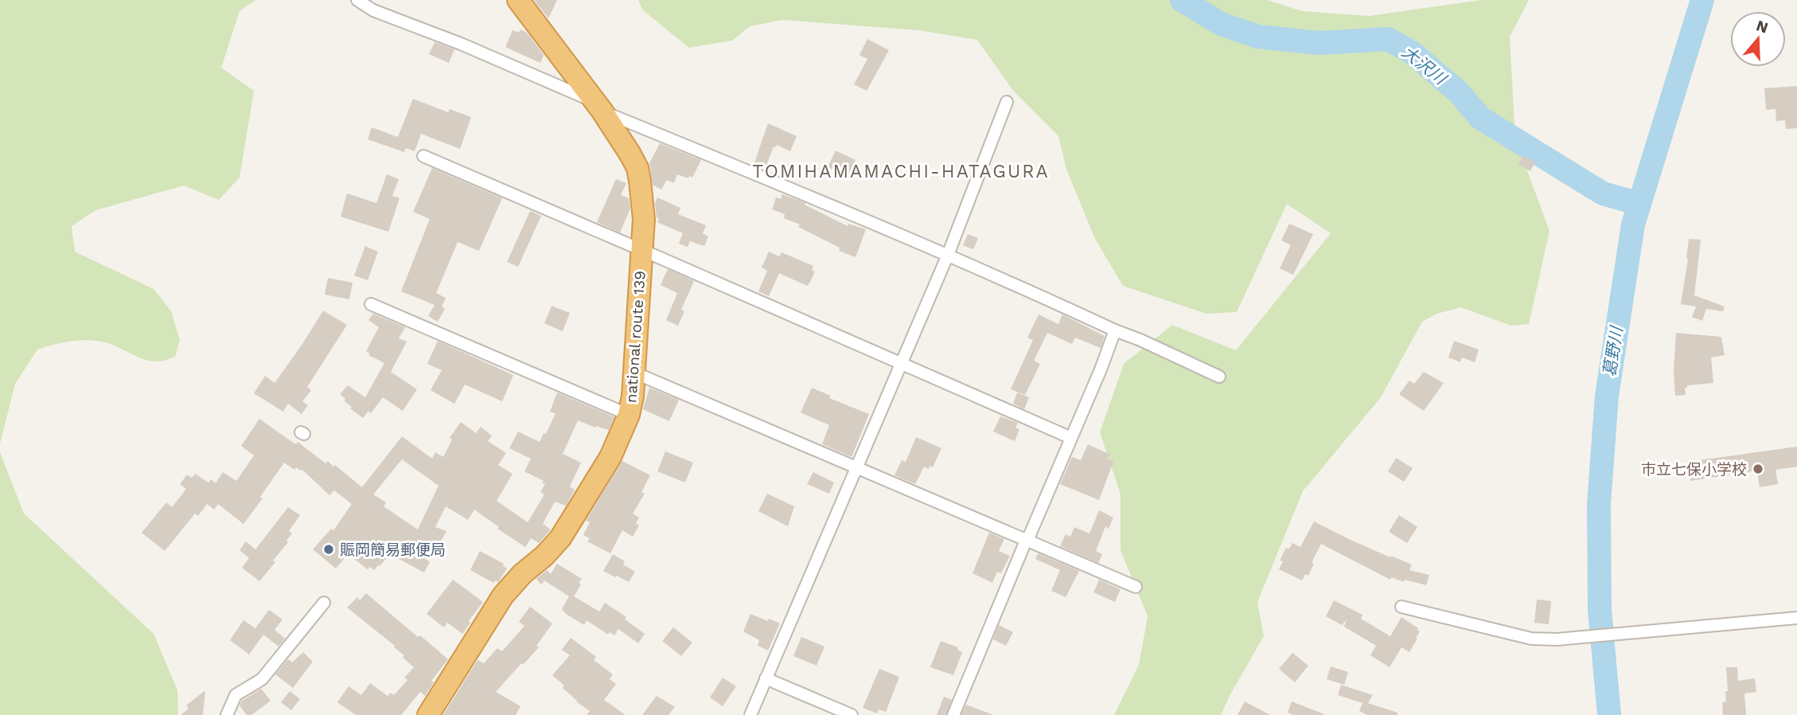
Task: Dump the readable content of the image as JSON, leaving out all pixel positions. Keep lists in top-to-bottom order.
{
  "streets": {
    "highway": ["national route 139"]
  },
  "districts": ["TOMIHAMAMACHI-HATAGURA"],
  "water": ["大沢川", "葛野川"],
  "places": ["市立七保小学校", "賑岡簡易郵便局"],
  "north": "top"
}
